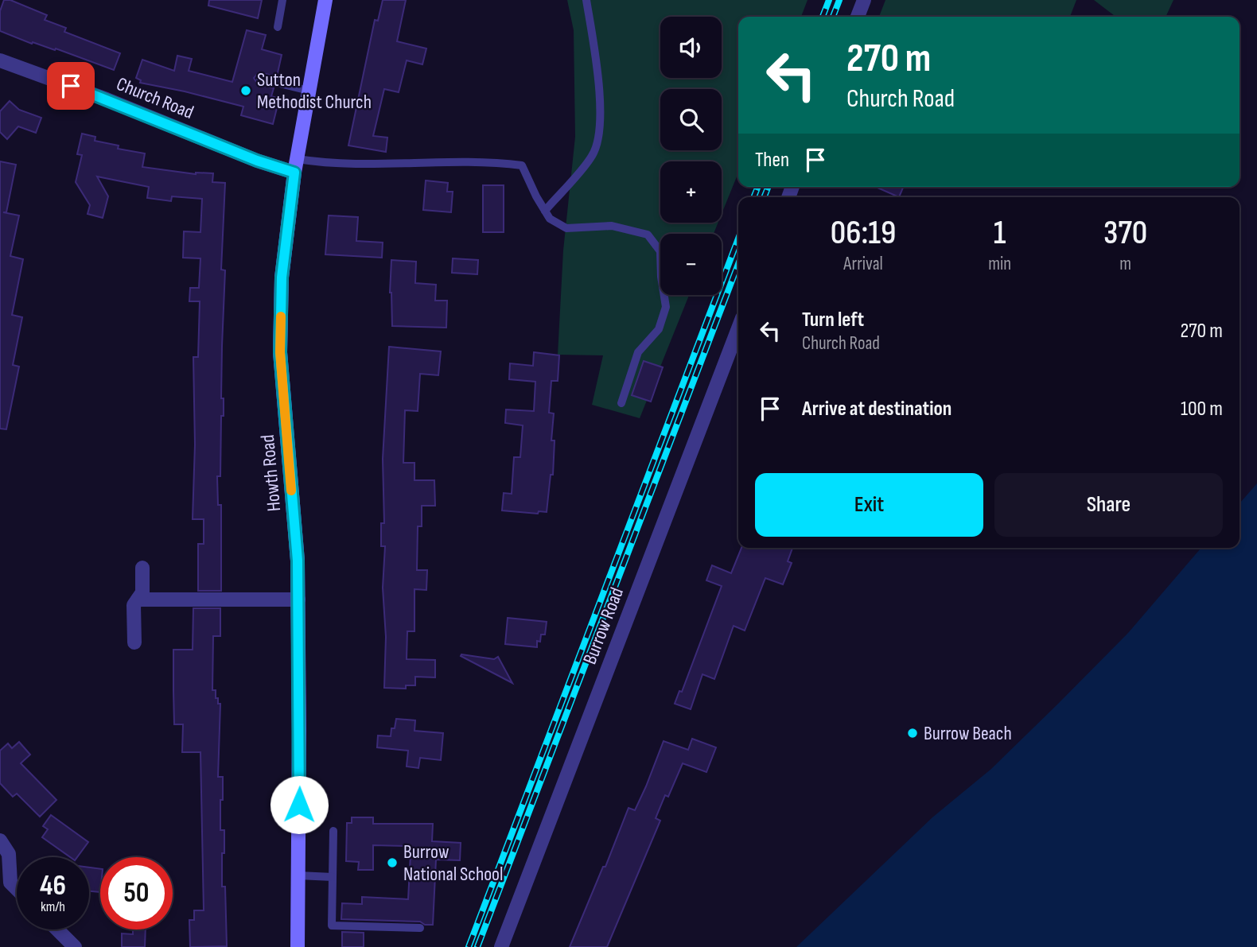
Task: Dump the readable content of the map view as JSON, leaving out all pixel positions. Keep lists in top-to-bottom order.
{
  "streets": {
    "main road": ["Howth Road"],
    "street": ["Church Road", "Burrow Road"]
  },
  "crossings": [
    ["Church Road", "Howth Road"]
  ],
  "places": ["Sutton Methodist Church", "Burrow Beach", "Burrow National School"],
  "page": {
    "map_buttons": ["+", "−"],
    "turn": ["270 m", "Church Road"],
    "then": "Then",
    "eta": [
      "06:19",
      "Arrival",
      "1",
      "min",
      "370",
      "m"
    ],
    "list": [
      {
        "name": "Turn left",
        "note": "Church Road",
        "value": "270 m"
      },
      {
        "name": "Arrive at destination",
        "value": "100 m"
      }
    ],
    "buttons": ["Exit", "Share"],
    "speed": "46 km/h",
    "limit": "50"
  }
}
